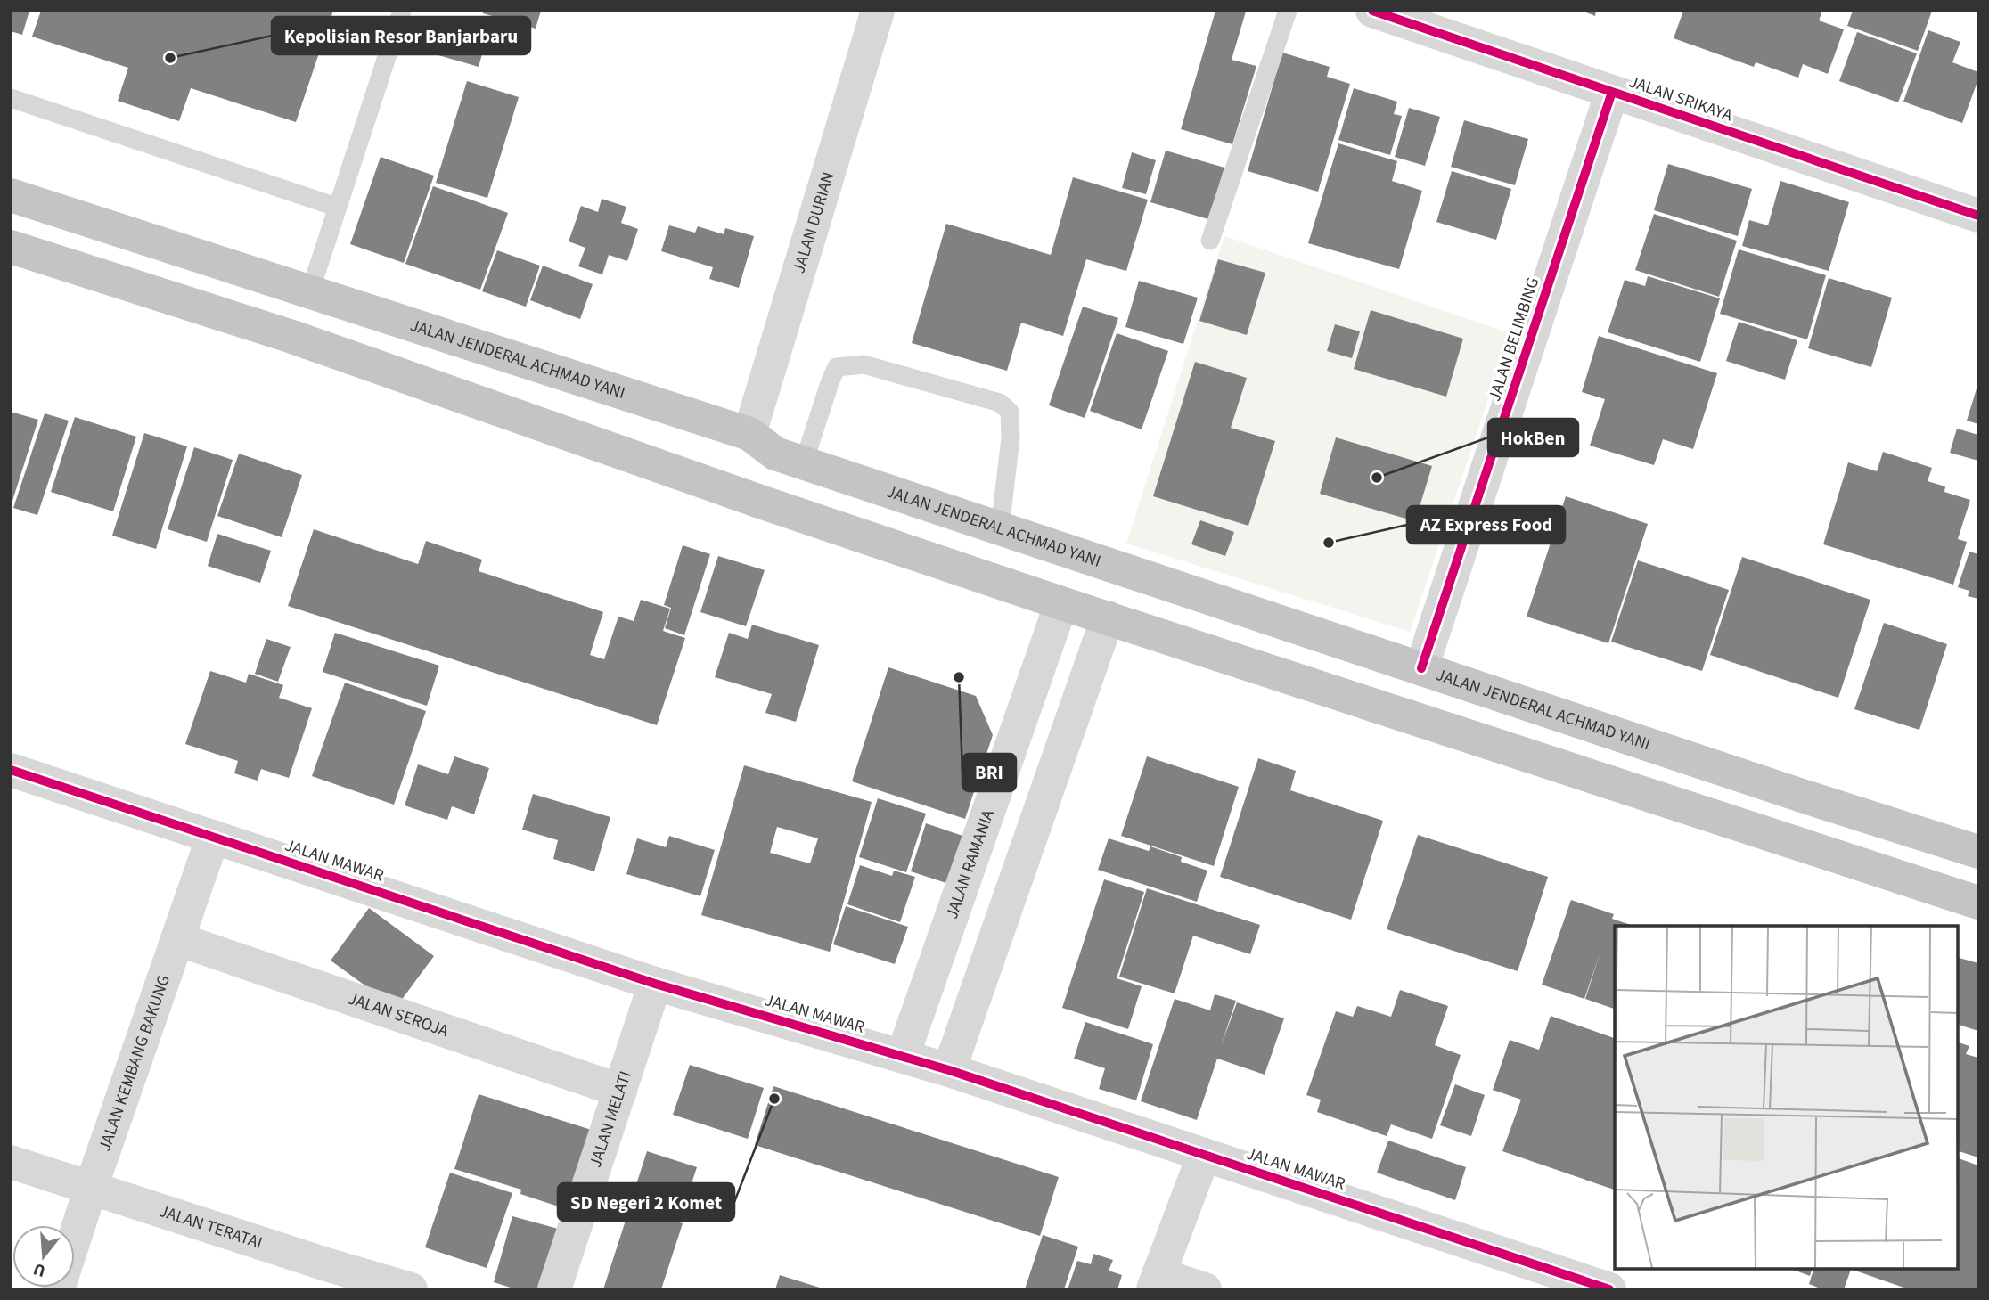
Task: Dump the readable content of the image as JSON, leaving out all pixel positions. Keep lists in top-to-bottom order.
{
  "streets": {
    "highway": ["JALAN JENDERAL ACHMAD YANI"],
    "street": [
      "JALAN SRIKAYA",
      "JALAN DURIAN",
      "JALAN BELIMBING",
      "JALAN MAWAR",
      "JALAN RAMANIA",
      "JALAN SEROJA",
      "JALAN KEMBANG BAKUNG",
      "JALAN MELATI",
      "JALAN TERATAI"
    ]
  },
  "crossings": [
    ["JALAN SRIKAYA", "JALAN BELIMBING"],
    ["JALAN DURIAN", "JALAN JENDERAL ACHMAD YANI"],
    ["JALAN BELIMBING", "JALAN JENDERAL ACHMAD YANI"],
    ["JALAN MAWAR", "JALAN RAMANIA"],
    ["JALAN MAWAR", "JALAN KEMBANG BAKUNG"],
    ["JALAN MAWAR", "JALAN MELATI"],
    ["JALAN SEROJA", "JALAN KEMBANG BAKUNG"],
    ["JALAN SEROJA", "JALAN MELATI"],
    ["JALAN KEMBANG BAKUNG", "JALAN TERATAI"]
  ],
  "places": [
    "Kepolisian Resor Banjarbaru",
    "HokBen",
    "AZ Express Food",
    "BRI",
    "SD Negeri 2 Komet"
  ],
  "north": "bottom"
}
